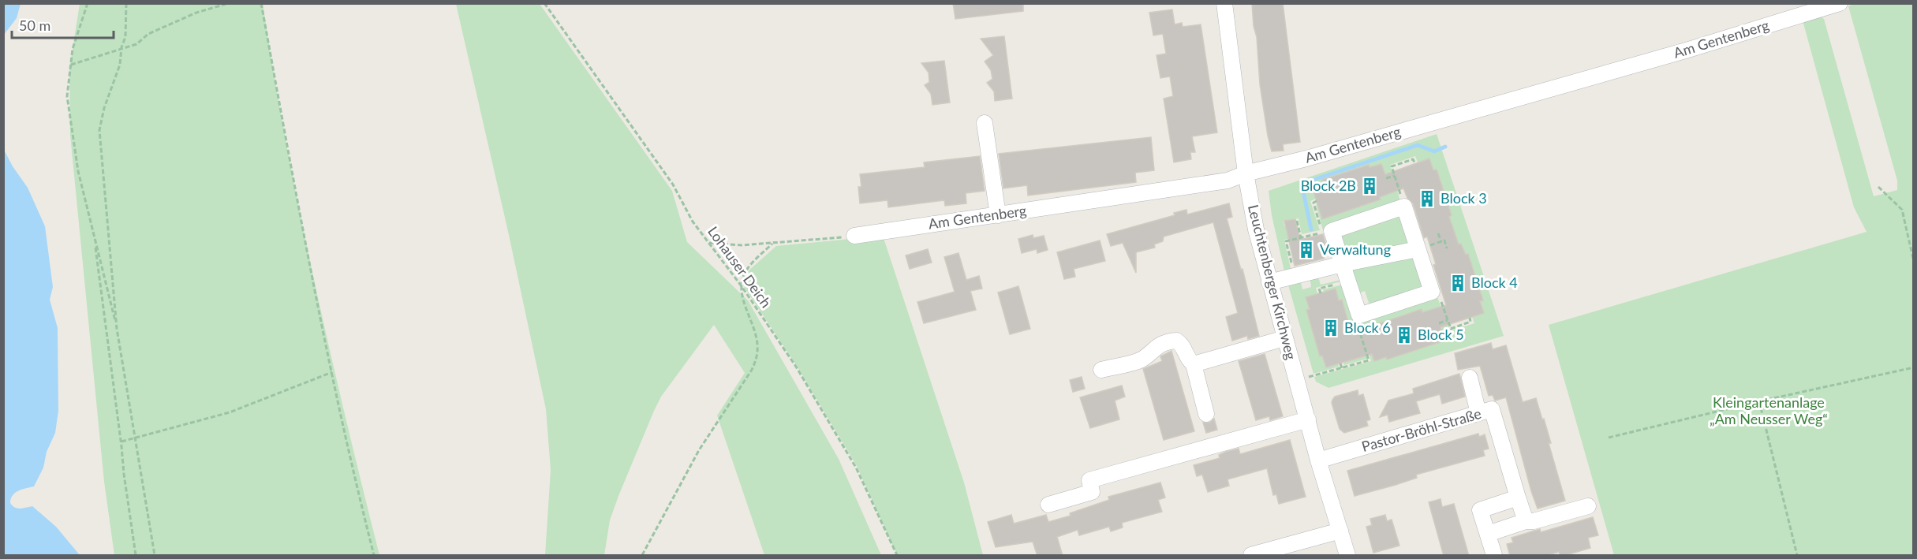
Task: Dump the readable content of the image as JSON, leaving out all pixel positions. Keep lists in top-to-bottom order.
{
  "streets": {
    "street": ["Am Gentenberg", "Leuchtenberger Kirchweg", "Pastor-Bröhl-Straße"],
    "path": ["Lohauser Deich"]
  },
  "crossings": [
    ["Am Gentenberg", "Leuchtenberger Kirchweg"],
    ["Leuchtenberger Kirchweg", "Pastor-Bröhl-Straße"]
  ],
  "parks": ["Kleingartenanlage „Am Neusser Weg“"],
  "places": {
    "building": [
      "Block 2B",
      "Block 3",
      "Verwaltung",
      "Block 4",
      "Block 6",
      "Block 5"
    ]
  },
  "scale_bar": "50 m"
}
